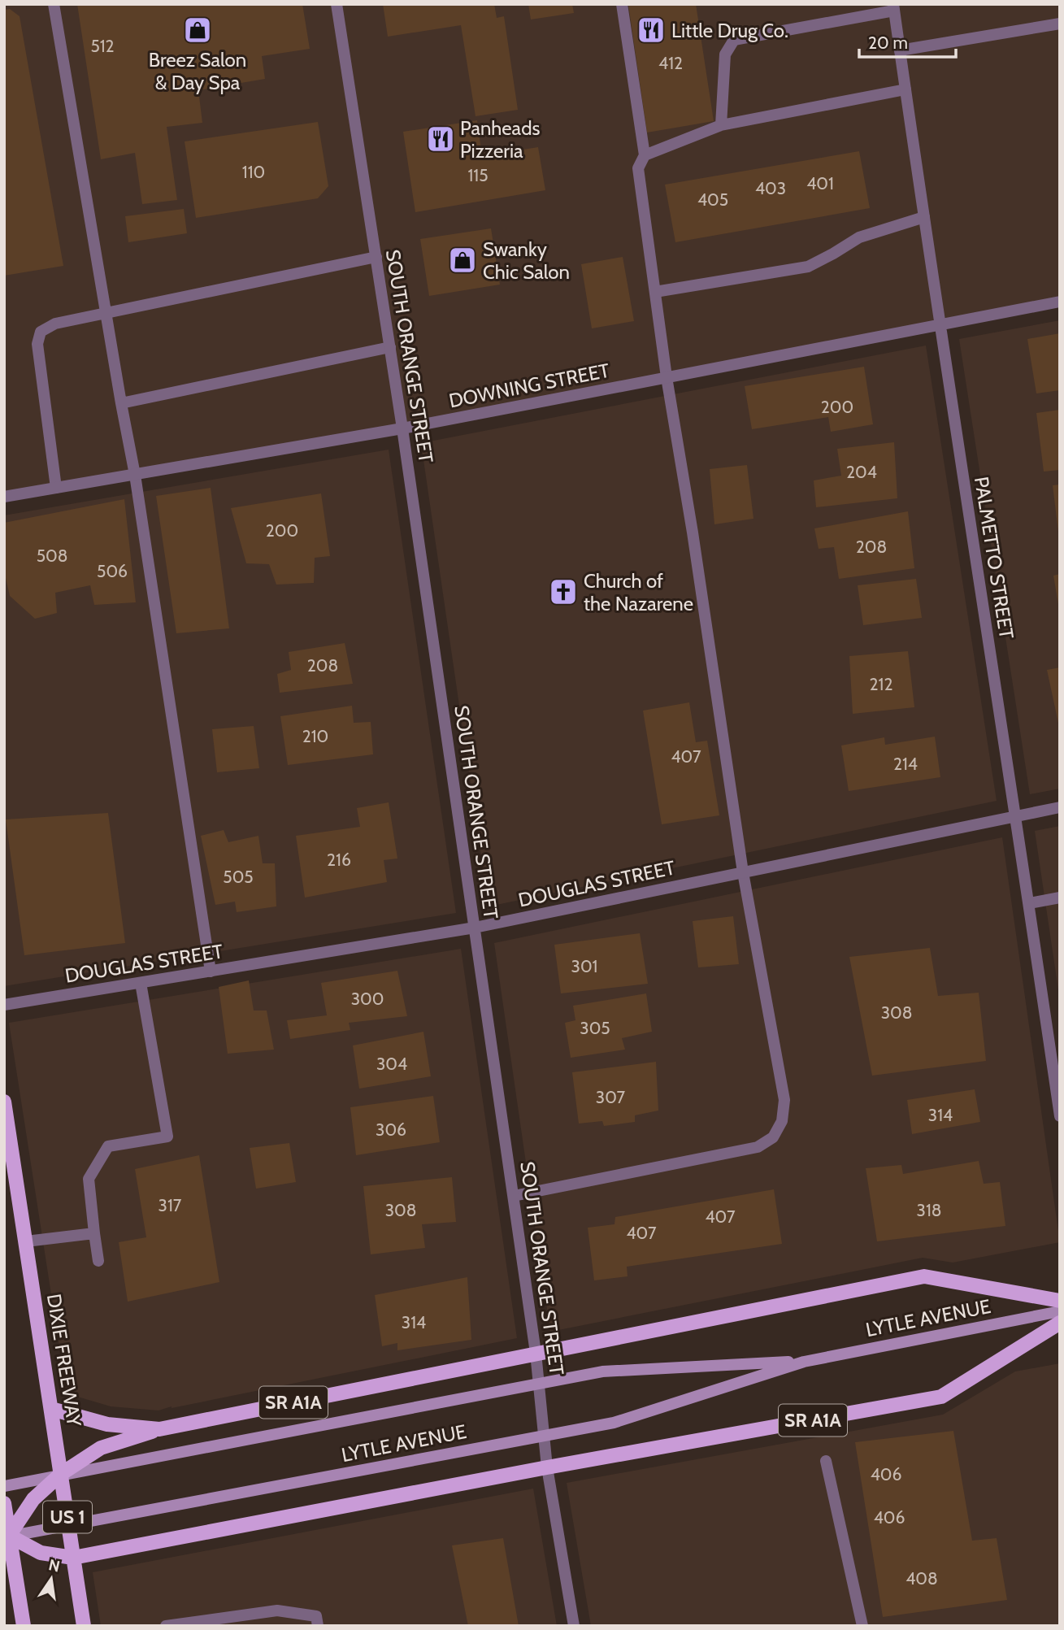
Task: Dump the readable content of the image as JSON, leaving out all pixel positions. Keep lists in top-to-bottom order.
{
  "streets": {
    "main road": [
      "LYTLE AVENUE",
      "DIXIE FREEWAY",
      "SR A1A",
      "US 1"
    ],
    "street": [
      "SOUTH ORANGE STREET",
      "DOWNING STREET",
      "PALMETTO STREET",
      "DOUGLAS STREET"
    ]
  },
  "crossings": [
    ["SOUTH ORANGE STREET", "DOWNING STREET"],
    ["SOUTH ORANGE STREET", "DOUGLAS STREET"],
    ["SOUTH ORANGE STREET", "SR A1A"],
    ["DOWNING STREET", "PALMETTO STREET"],
    ["PALMETTO STREET", "DOUGLAS STREET"],
    ["LYTLE AVENUE", "SR A1A"],
    ["DIXIE FREEWAY", "SR A1A"]
  ],
  "places": {
    "shop": ["Breez Salon & Day Spa", "Swanky Chic Salon"],
    "restaurant": ["Little Drug Co.", "Panheads Pizzeria"],
    "church": ["Church of the Nazarene"]
  },
  "house_numbers": [
    "512",
    "412",
    "110",
    "115",
    "401",
    "403",
    "405",
    "200",
    "204",
    "200",
    "208",
    "508",
    "506",
    "208",
    "212",
    "210",
    "407",
    "214",
    "216",
    "505",
    "301",
    "300",
    "308",
    "305",
    "304",
    "307",
    "314",
    "306",
    "317",
    "308",
    "318",
    "407",
    "407",
    "314",
    "406",
    "406",
    "408"
  ],
  "scale_bar": "20 m",
  "north": "top"
}
